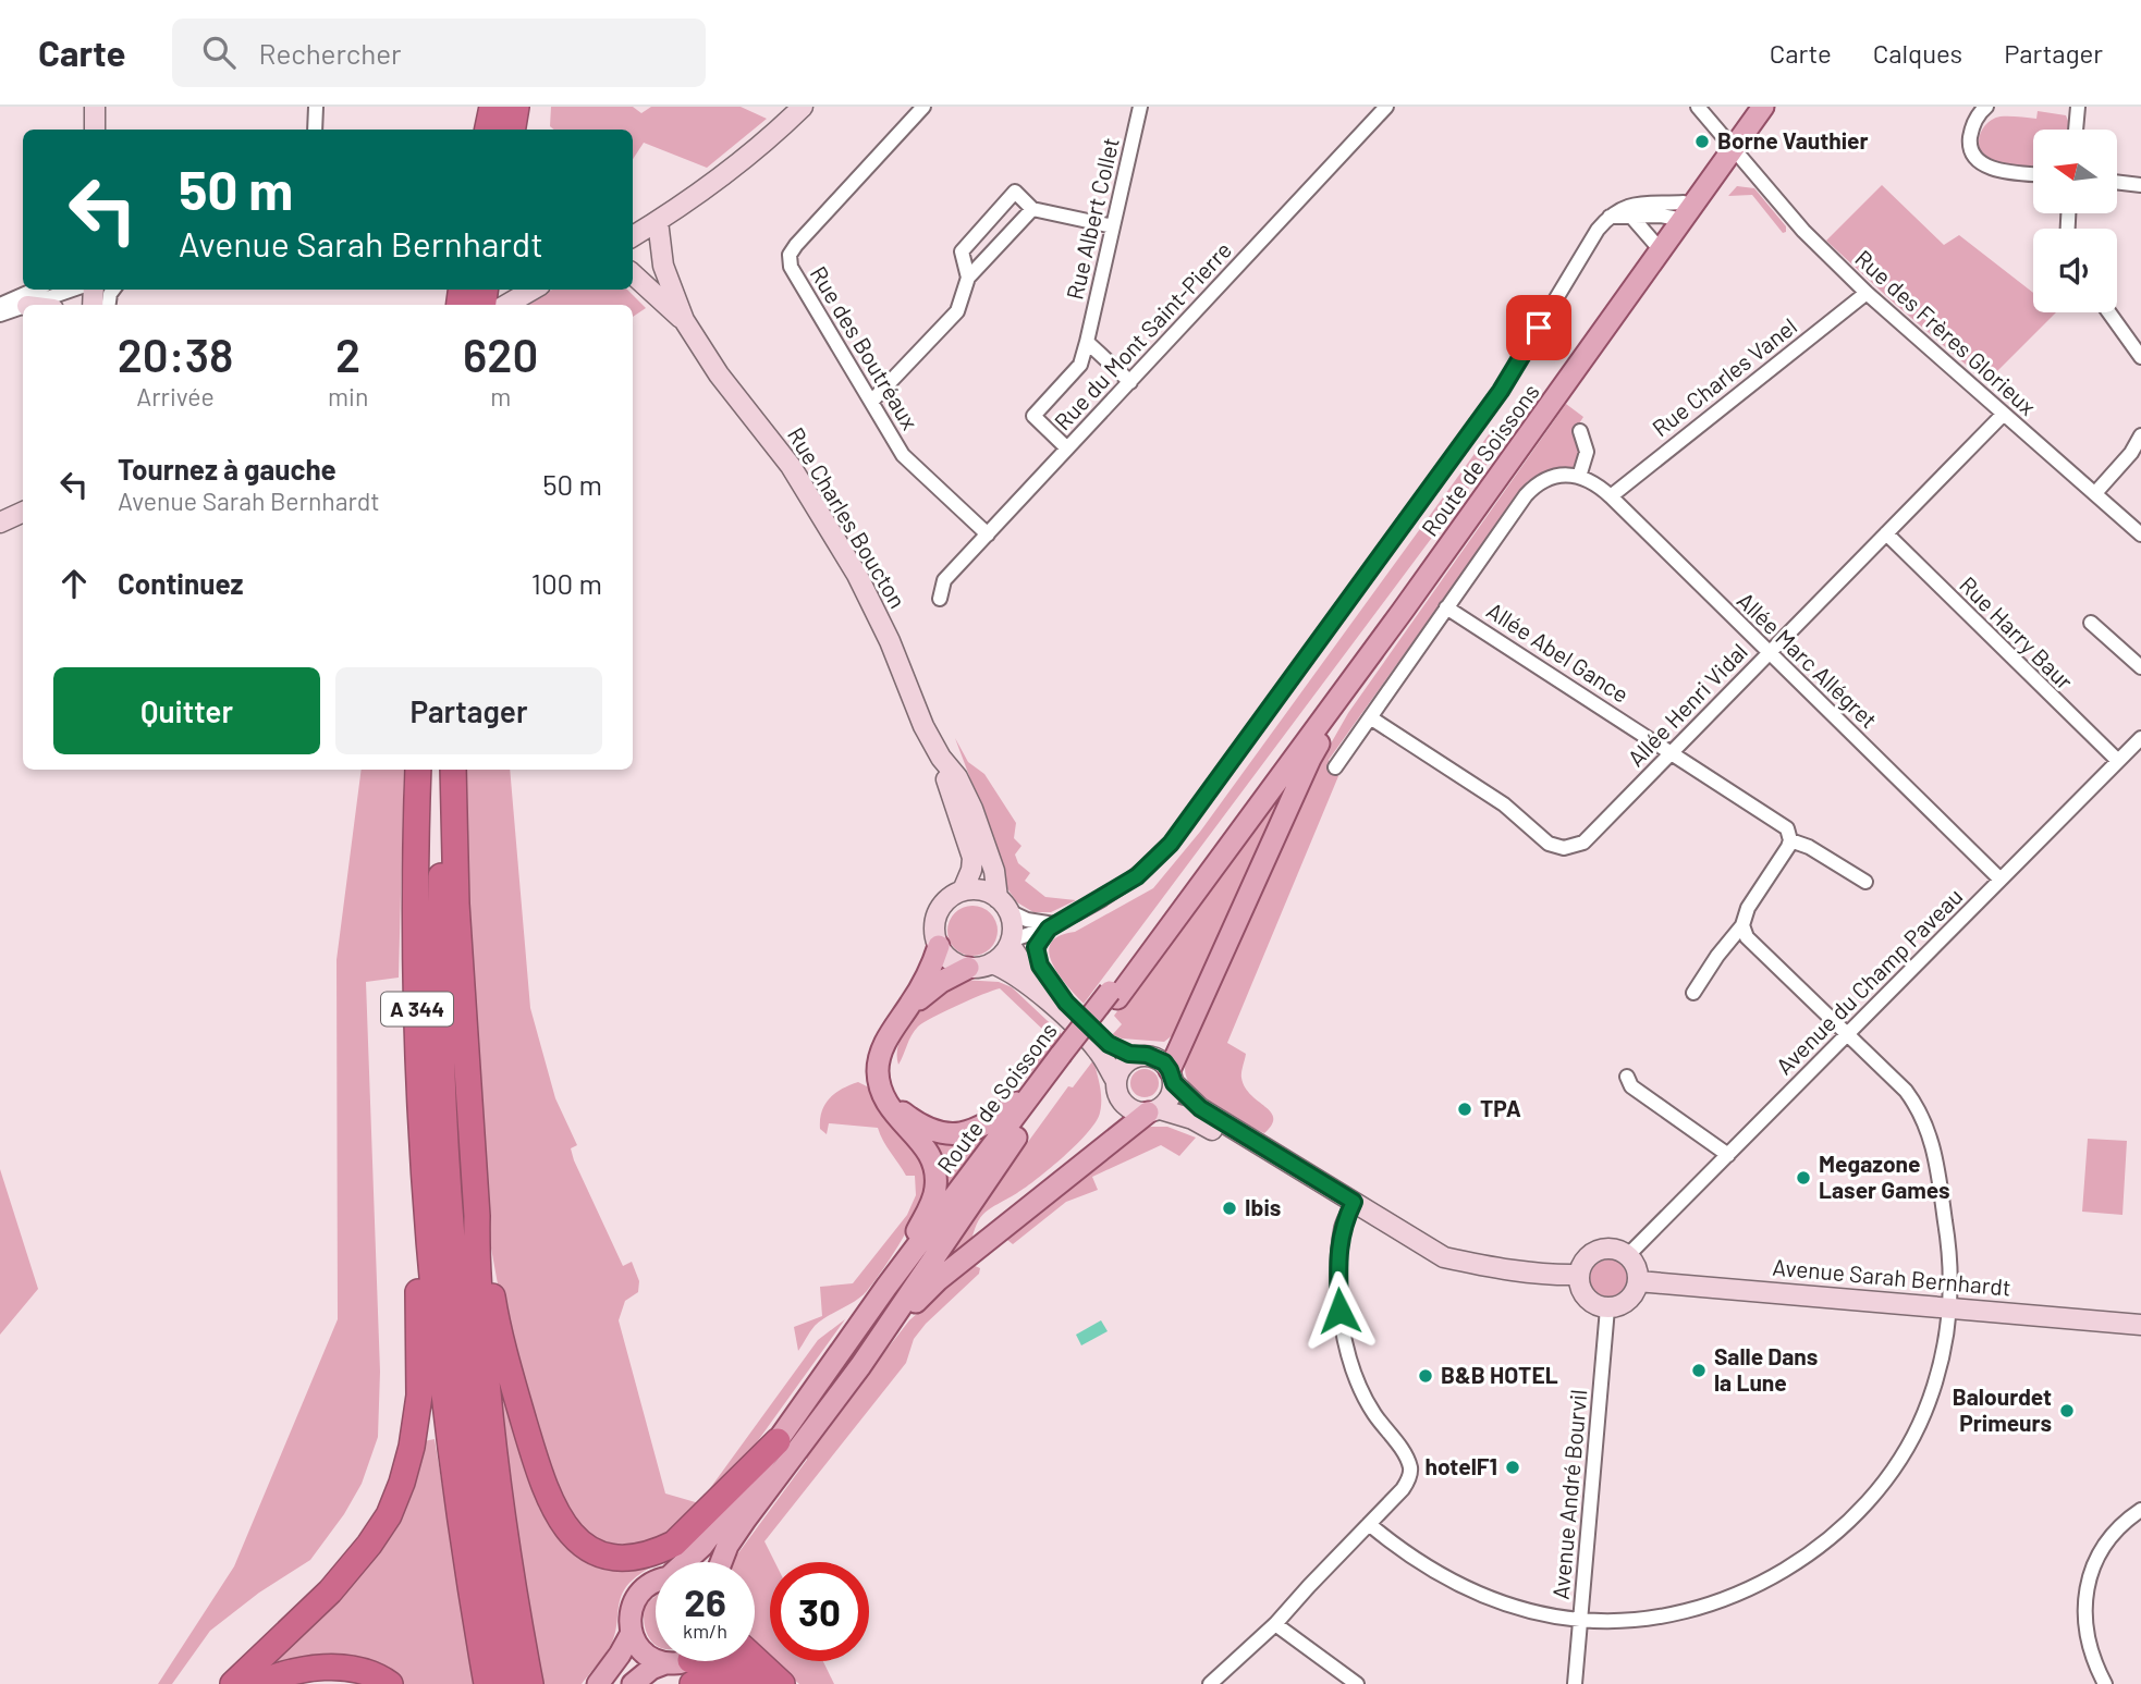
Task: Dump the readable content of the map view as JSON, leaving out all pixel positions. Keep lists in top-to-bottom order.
{
  "streets": {
    "highway": ["A 344"],
    "main road": ["Route de Soissons"],
    "street": [
      "Rue Albert Collet",
      "Rue des Frères Glorieux",
      "Rue du Mont Saint-Pierre",
      "Rue des Boutréaux",
      "Rue Charles Vanel",
      "Rue Charles Boucton",
      "Rue Harry Baur",
      "Allée Abel Gance",
      "Allée Marc Allégret",
      "Allée Henri Vidal",
      "Avenue du Champ Paveau",
      "Avenue Sarah Bernhardt",
      "Avenue André Bourvil"
    ]
  },
  "crossings": [
    ["Rue Albert Collet", "Rue du Mont Saint-Pierre"],
    ["Rue des Frères Glorieux", "Rue Charles Vanel"],
    ["Rue des Frères Glorieux", "Route de Soissons"],
    ["Rue des Frères Glorieux", "Allée Henri Vidal"],
    ["Rue du Mont Saint-Pierre", "Rue des Boutréaux"],
    ["Rue Charles Vanel", "Allée Marc Allégret"],
    ["Rue Harry Baur", "Allée Henri Vidal"],
    ["Rue Harry Baur", "Avenue du Champ Paveau"],
    ["Allée Abel Gance", "Allée Henri Vidal"],
    ["Allée Marc Allégret", "Allée Henri Vidal"],
    ["Allée Marc Allégret", "Avenue du Champ Paveau"],
    ["Avenue du Champ Paveau", "Avenue Sarah Bernhardt"],
    ["Avenue du Champ Paveau", "Avenue André Bourvil"],
    ["Avenue Sarah Bernhardt", "Avenue André Bourvil"]
  ],
  "places": [
    "Borne Vauthier",
    "TPA",
    "Megazone Laser Games",
    "Ibis",
    "Salle Dans la Lune",
    "B&B HOTEL",
    "Balourdet Primeurs",
    "hotelF1"
  ],
  "north": "left",
  "page": {
    "header": "Carte",
    "search": "Rechercher",
    "nav": ["Carte", "Calques", "Partager"],
    "turn": ["50 m", "Avenue Sarah Bernhardt"],
    "eta": [
      "20:38",
      "Arrivée",
      "2",
      "min",
      "620",
      "m"
    ],
    "list": [
      {
        "name": "Tournez à gauche",
        "note": "Avenue Sarah Bernhardt",
        "value": "50 m"
      },
      {
        "name": "Continuez",
        "value": "100 m"
      }
    ],
    "buttons": ["Quitter", "Partager"],
    "speed": "26 km/h",
    "limit": "30"
  }
}
